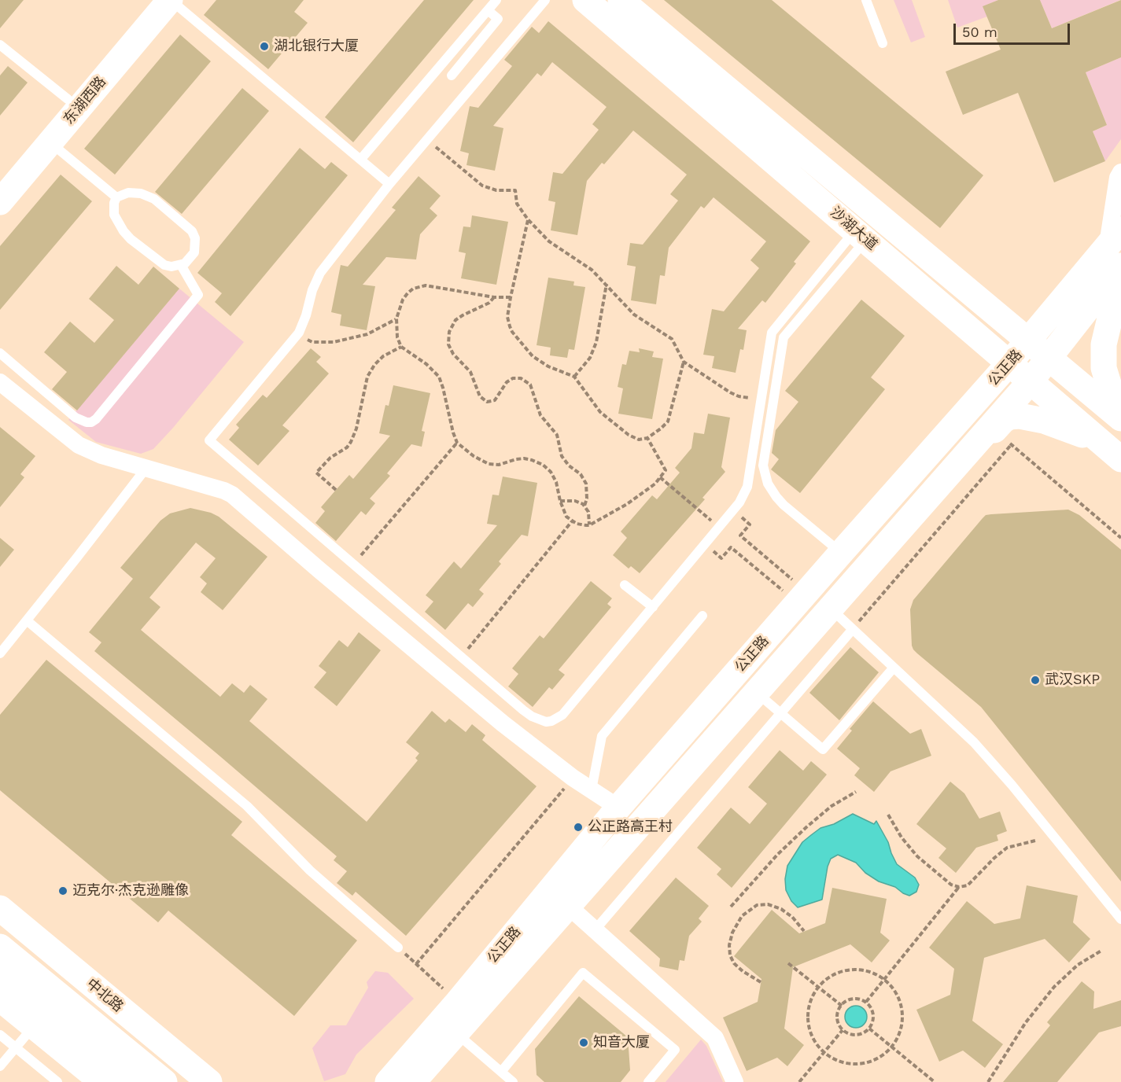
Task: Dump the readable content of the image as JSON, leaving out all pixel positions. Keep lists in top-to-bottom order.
{
  "streets": {
    "main road": [
      "东湖西路",
      "沙湖大道",
      "公正路",
      "中北路"
    ]
  },
  "crossings": [
    ["沙湖大道", "公正路"]
  ],
  "places": [
    "湖北银行大厦",
    "武汉SKP",
    "公正路高王村",
    "迈克尔·杰克逊雕像",
    "知音大厦"
  ],
  "scale_bar": "50 m"
}
